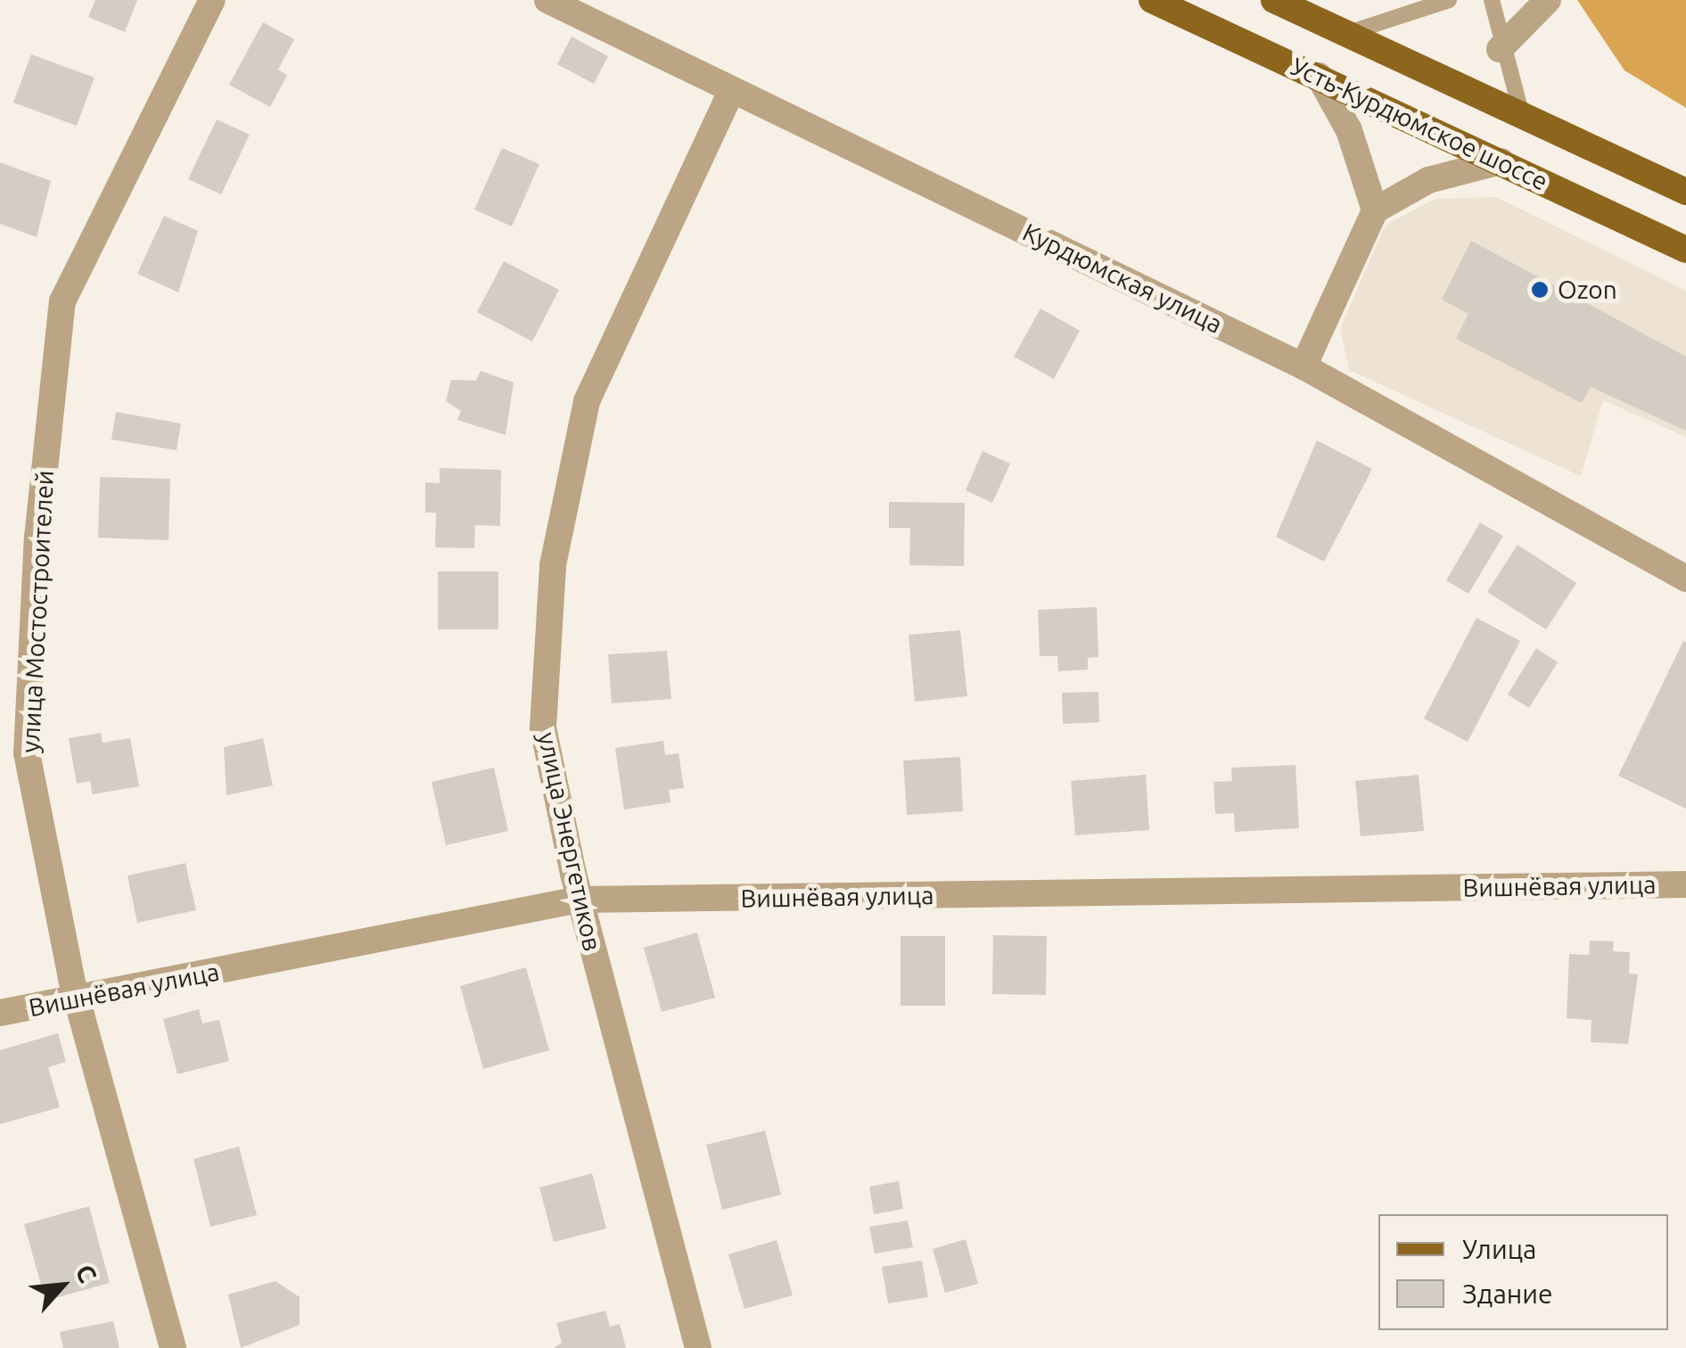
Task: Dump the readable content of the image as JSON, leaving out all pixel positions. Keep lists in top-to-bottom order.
{
  "streets": {
    "main road": ["Усть-Курдюмское шоссе"],
    "street": [
      "Курдюмская улица",
      "улица Мостостроителей",
      "улица Энергетиков",
      "Вишнёвая улица"
    ]
  },
  "crossings": [
    ["Курдюмская улица", "улица Энергетиков"],
    ["улица Мостостроителей", "Вишнёвая улица"],
    ["улица Энергетиков", "Вишнёвая улица"]
  ],
  "places": ["Ozon"],
  "legend": ["Улица", "Здание"],
  "north": "top right"
}
